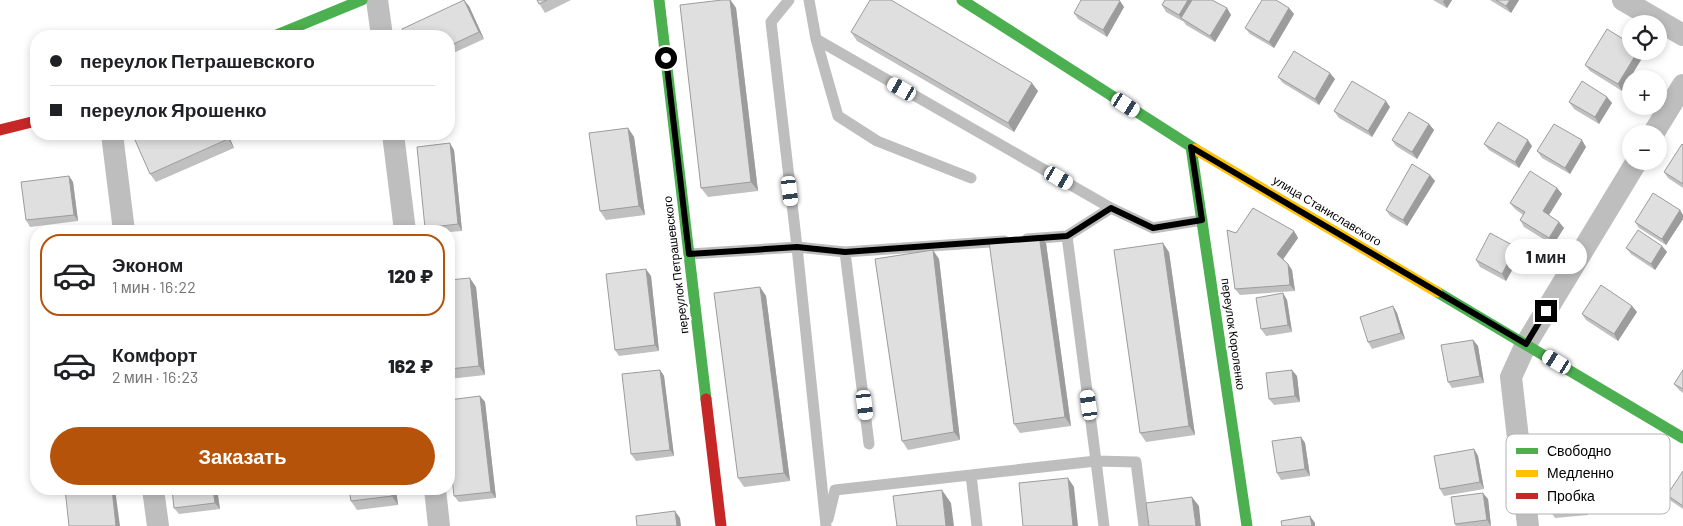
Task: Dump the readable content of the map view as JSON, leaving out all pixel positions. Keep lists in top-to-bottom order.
{
  "streets": {
    "street": ["улица Станиславского", "переулок Петрашевского", "переулок Короленко"]
  },
  "crossings": [
    ["улица Станиславского", "переулок Короленко"]
  ],
  "legend": ["Свободно", "Медленно", "Пробка"],
  "page": {
    "map_buttons": ["+", "−"],
    "banner": ["переулок Петрашевского", "переулок Ярошенко"],
    "list": [
      {
        "name": "Эконом",
        "note": "1 мин · 16:22",
        "value": "120 ₽"
      },
      {
        "name": "Комфорт",
        "note": "2 мин · 16:23",
        "value": "162 ₽"
      }
    ],
    "bubble": "1 мин",
    "buttons": "Заказать"
  }
}
